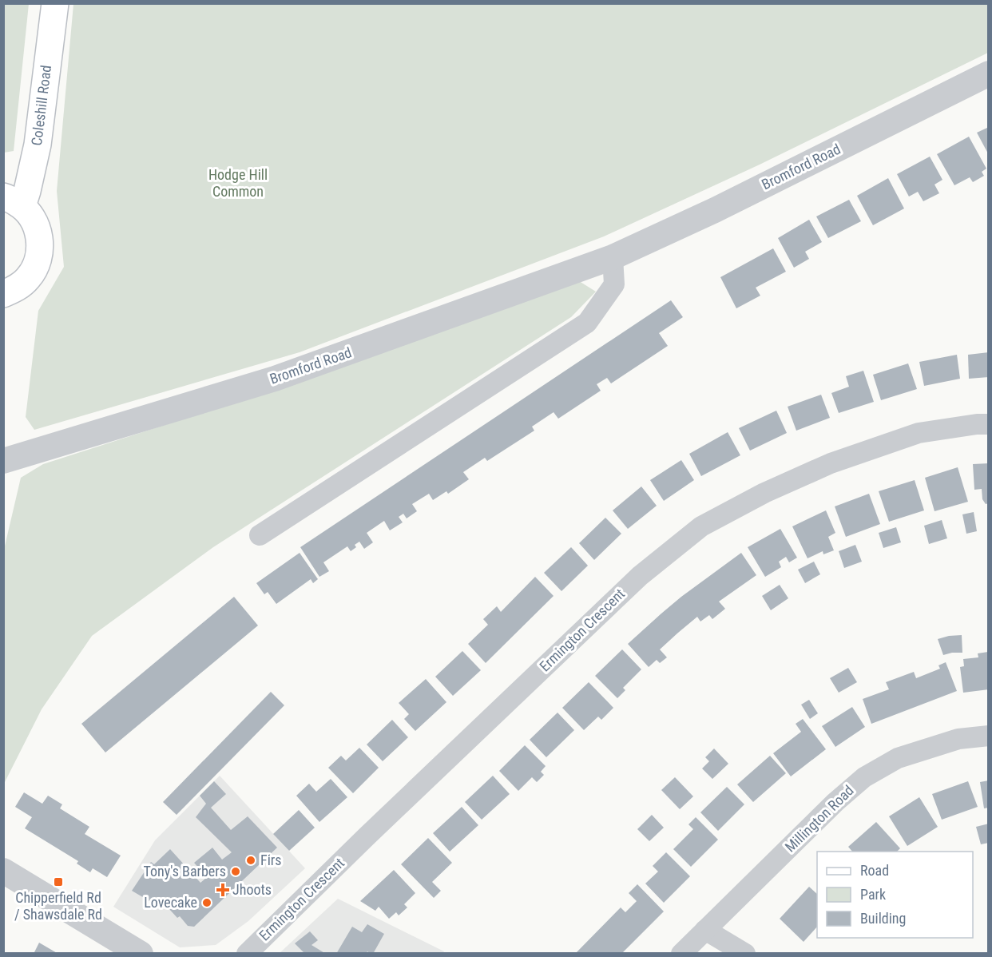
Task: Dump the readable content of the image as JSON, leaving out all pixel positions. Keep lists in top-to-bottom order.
{
  "streets": {
    "main road": ["Coleshill Road"],
    "street": ["Bromford Road", "Ermington Crescent", "Millington Road"]
  },
  "parks": ["Hodge Hill Common"],
  "places": {
    "other": ["Firs", "Tony's Barbers", "Lovecake"],
    "transit": ["Chipperfield Rd / Shawsdale Rd"],
    "health": ["Jhoots"]
  },
  "legend": ["Road", "Park", "Building"]
}
